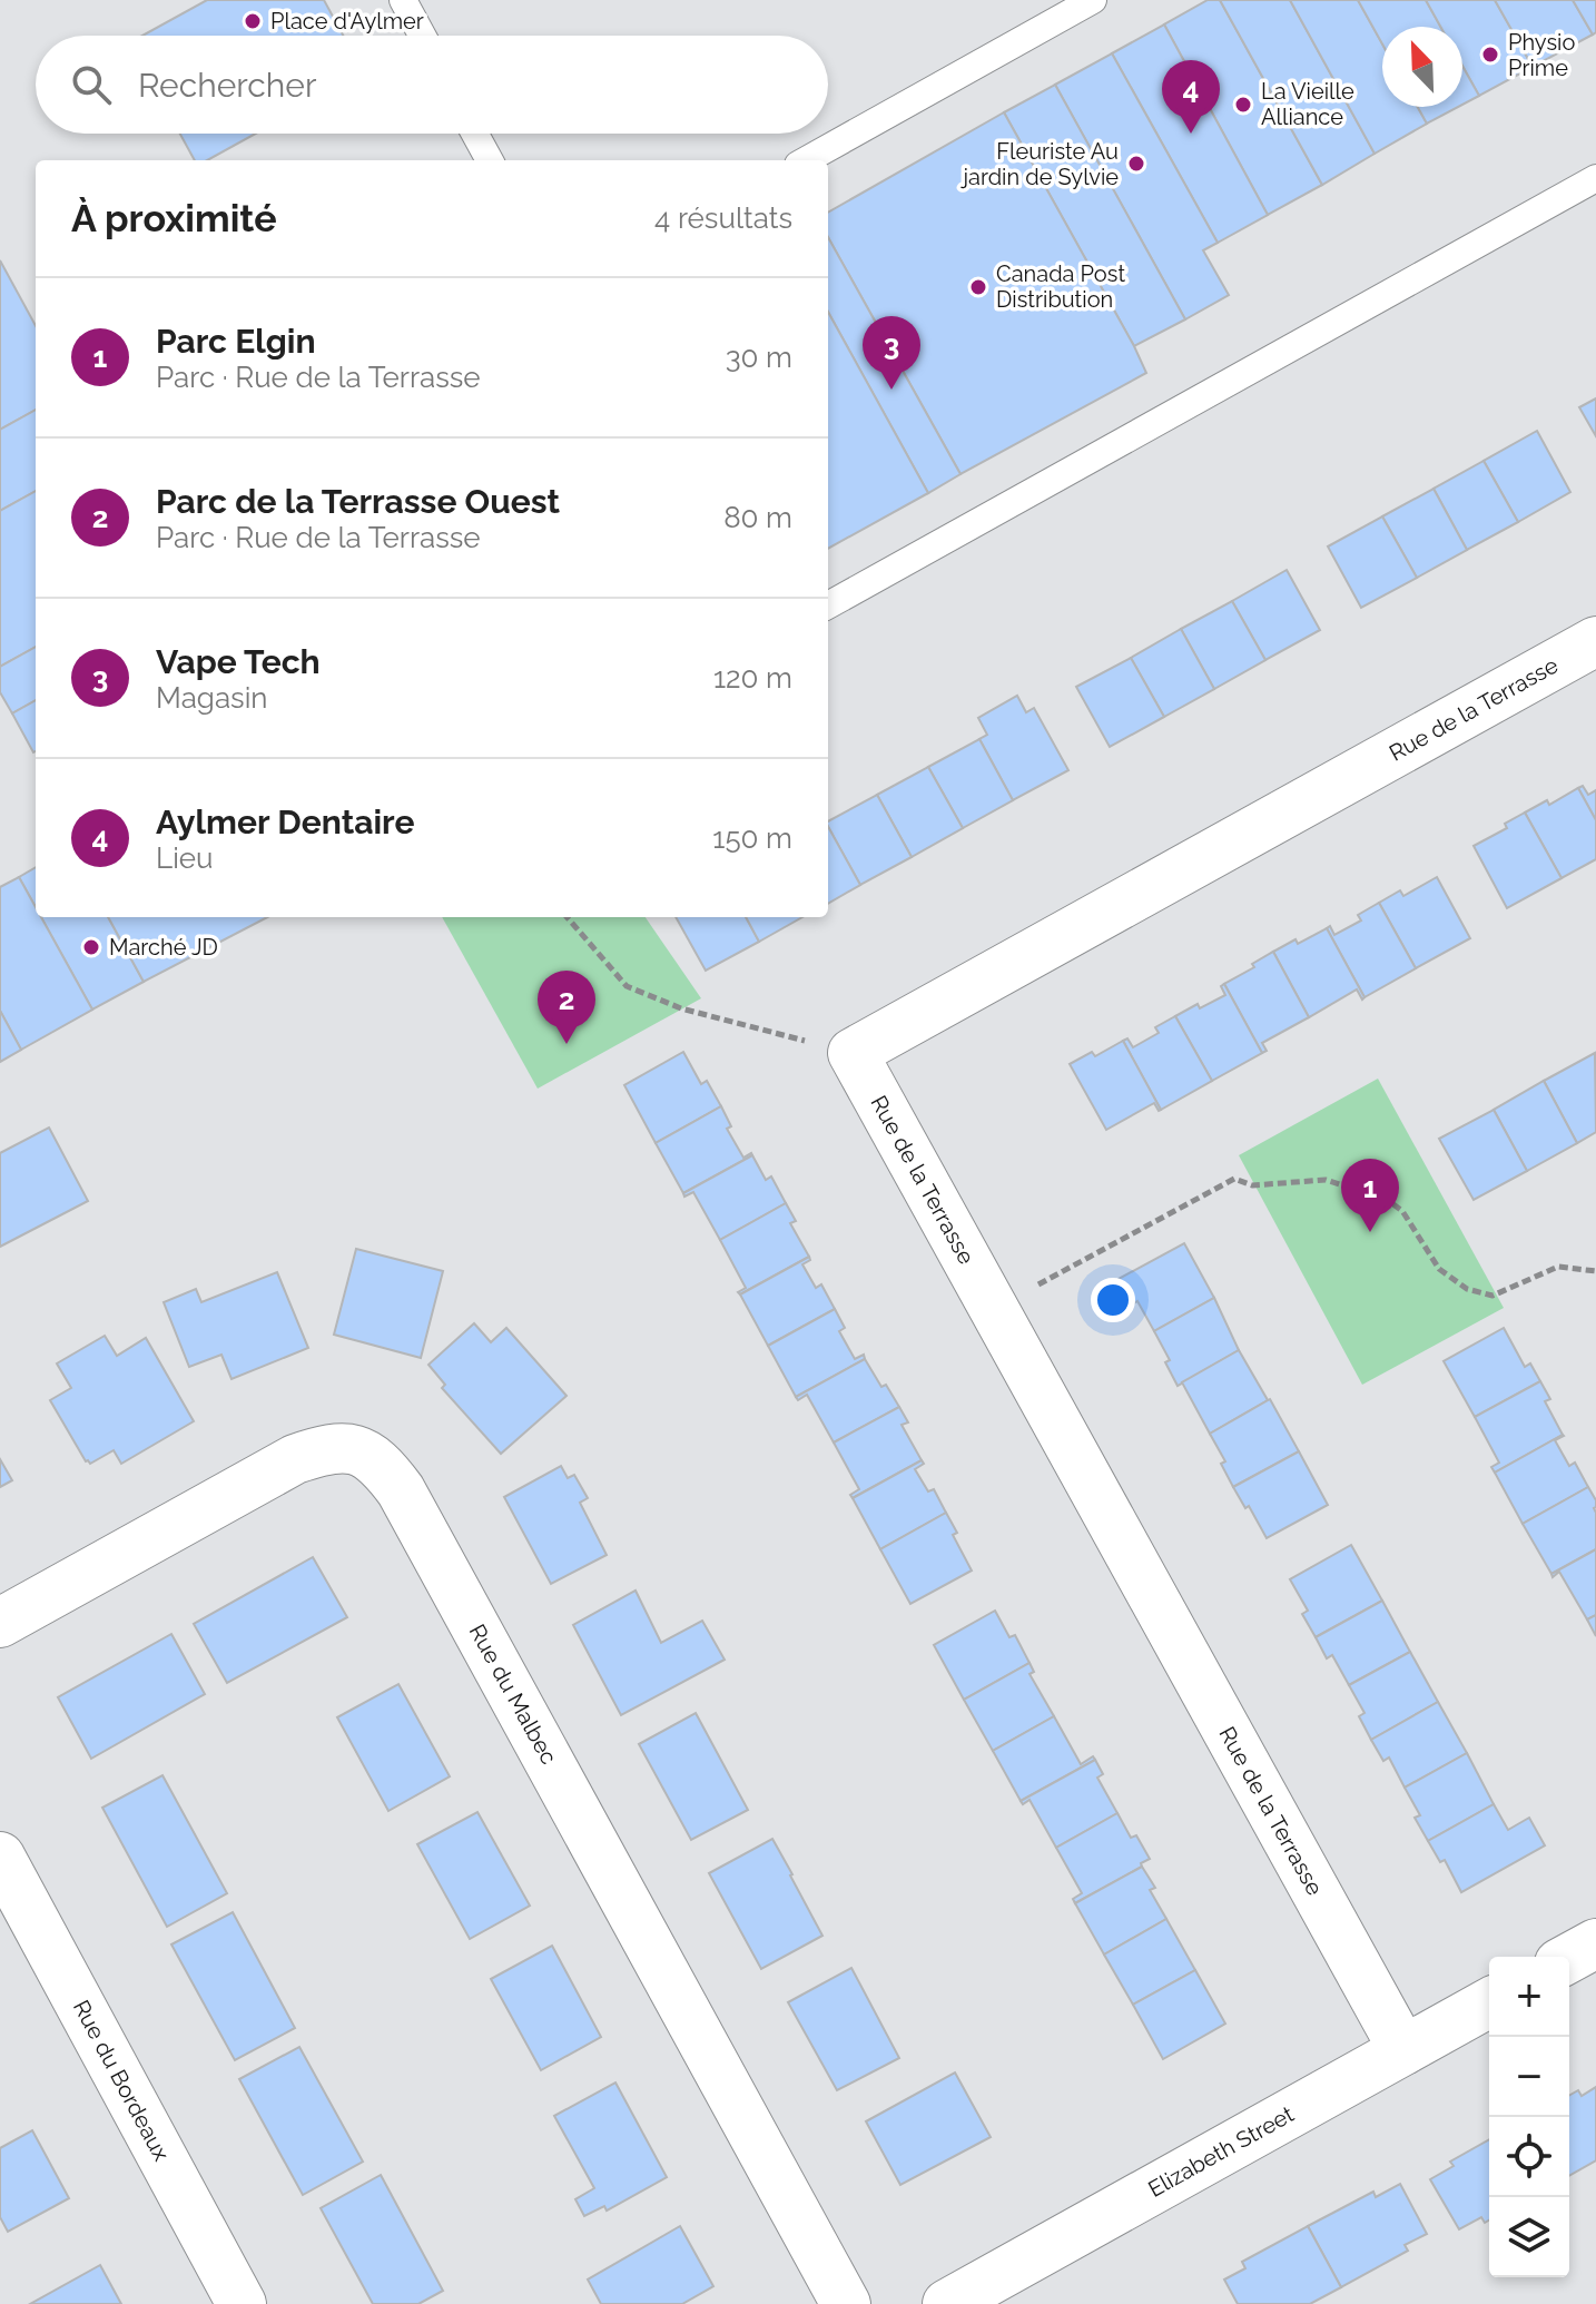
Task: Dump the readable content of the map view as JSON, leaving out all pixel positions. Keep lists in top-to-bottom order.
{
  "streets": {
    "street": [
      "Rue de la Terrasse",
      "Rue du Malbec",
      "Rue du Bordeaux",
      "Elizabeth Street"
    ]
  },
  "crossings": [
    ["Rue de la Terrasse", "Elizabeth Street"]
  ],
  "places": [
    "Place d'Aylmer",
    "Physio Prime",
    "La Vieille Alliance",
    "Fleuriste Au jardin de Sylvie",
    "Canada Post Distribution",
    "Marché JD"
  ],
  "north": "top left",
  "page": {
    "search": "Rechercher",
    "pins": [
      "4",
      "3",
      "2",
      "1"
    ],
    "heading": ["À proximité", "4 résultats"],
    "list": [
      {
        "mark": "1",
        "name": "Parc Elgin",
        "note": "Parc · Rue de la Terrasse",
        "value": "30 m"
      },
      {
        "mark": "2",
        "name": "Parc de la Terrasse Ouest",
        "note": "Parc · Rue de la Terrasse",
        "value": "80 m"
      },
      {
        "mark": "3",
        "name": "Vape Tech",
        "note": "Magasin",
        "value": "120 m"
      },
      {
        "mark": "4",
        "name": "Aylmer Dentaire",
        "note": "Lieu",
        "value": "150 m"
      }
    ],
    "map_buttons": ["+", "−"]
  }
}
